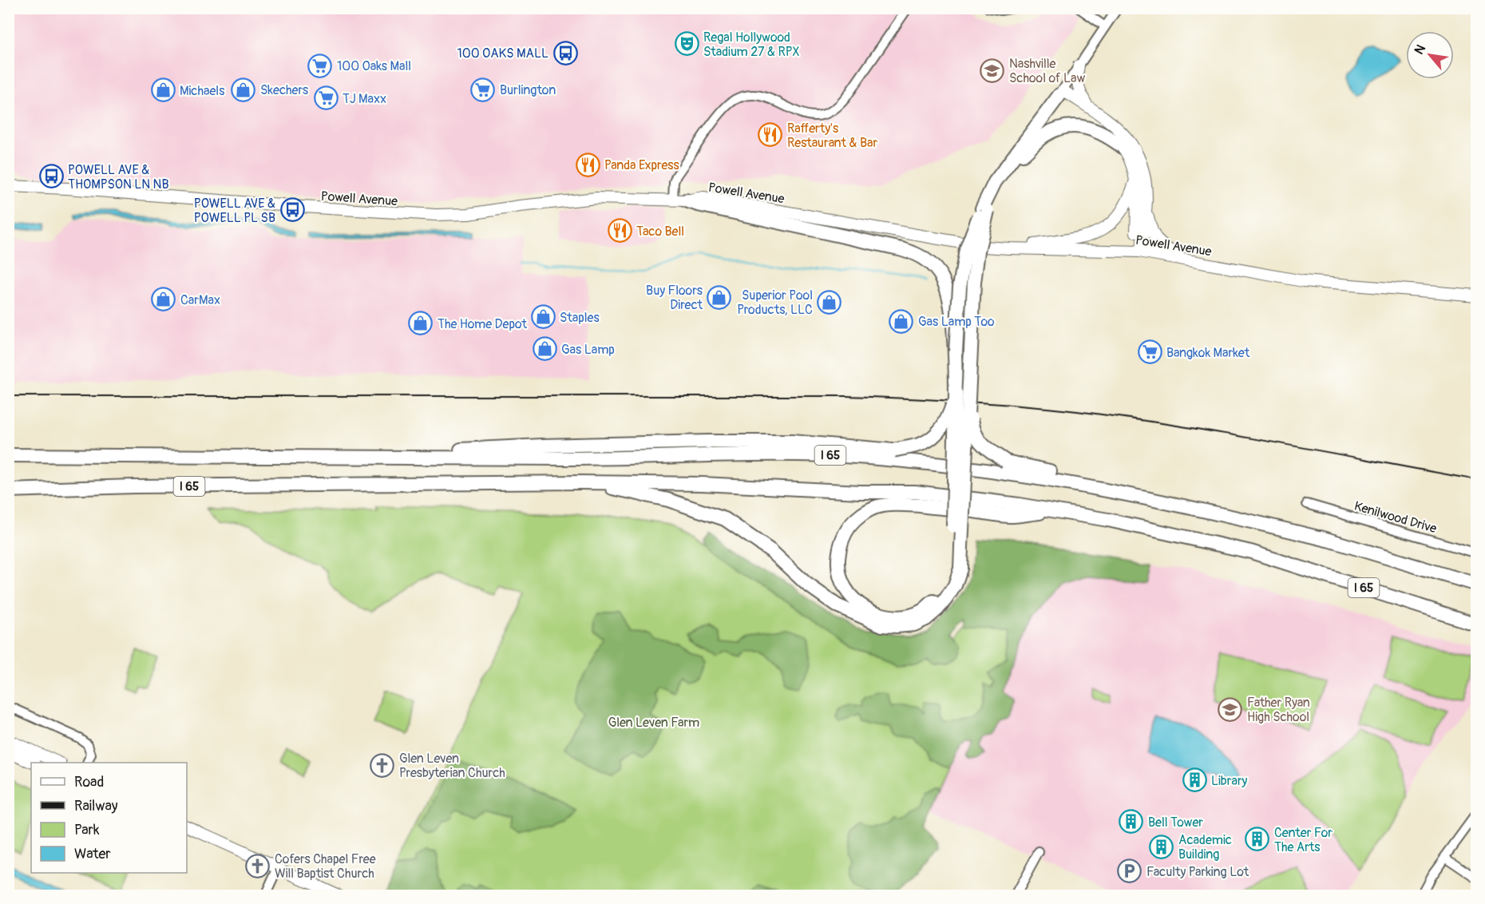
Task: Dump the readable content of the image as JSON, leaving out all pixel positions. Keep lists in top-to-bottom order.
{
  "streets": {
    "highway": ["I 65"],
    "main road": ["Powell Avenue"],
    "street": ["Kenilwood Drive"]
  },
  "parks": ["Glen Leven Farm"],
  "places": {
    "theatre": ["Regal Hollywood Stadium 27 & RPX"],
    "bus stop": ["100 OAKS MALL", "POWELL AVE & THOMPSON LN NB", "POWELL AVE & POWELL PL SB"],
    "supermarket": [
      "100 Oaks Mall",
      "Burlington",
      "TJ Maxx",
      "Bangkok Market"
    ],
    "school or university": ["Nashville School of Law", "Father Ryan High School"],
    "shop": [
      "Skechers",
      "Michaels",
      "Buy Floors Direct",
      "CarMax",
      "Superior Pool Products, LLC",
      "Staples",
      "Gas Lamp Too",
      "The Home Depot",
      "Gas Lamp"
    ],
    "restaurant": ["Rafferty's Restaurant & Bar", "Panda Express", "Taco Bell"],
    "church": ["Glen Leven Presbyterian Church", "Cofers Chapel Free Will Baptist Church"],
    "building": [
      "Library",
      "Bell Tower",
      "Center For The Arts",
      "Academic Building"
    ],
    "parking": ["Faculty Parking Lot"]
  },
  "legend": [
    "Road",
    "Railway",
    "Park",
    "Water"
  ],
  "north": "top left"
}
